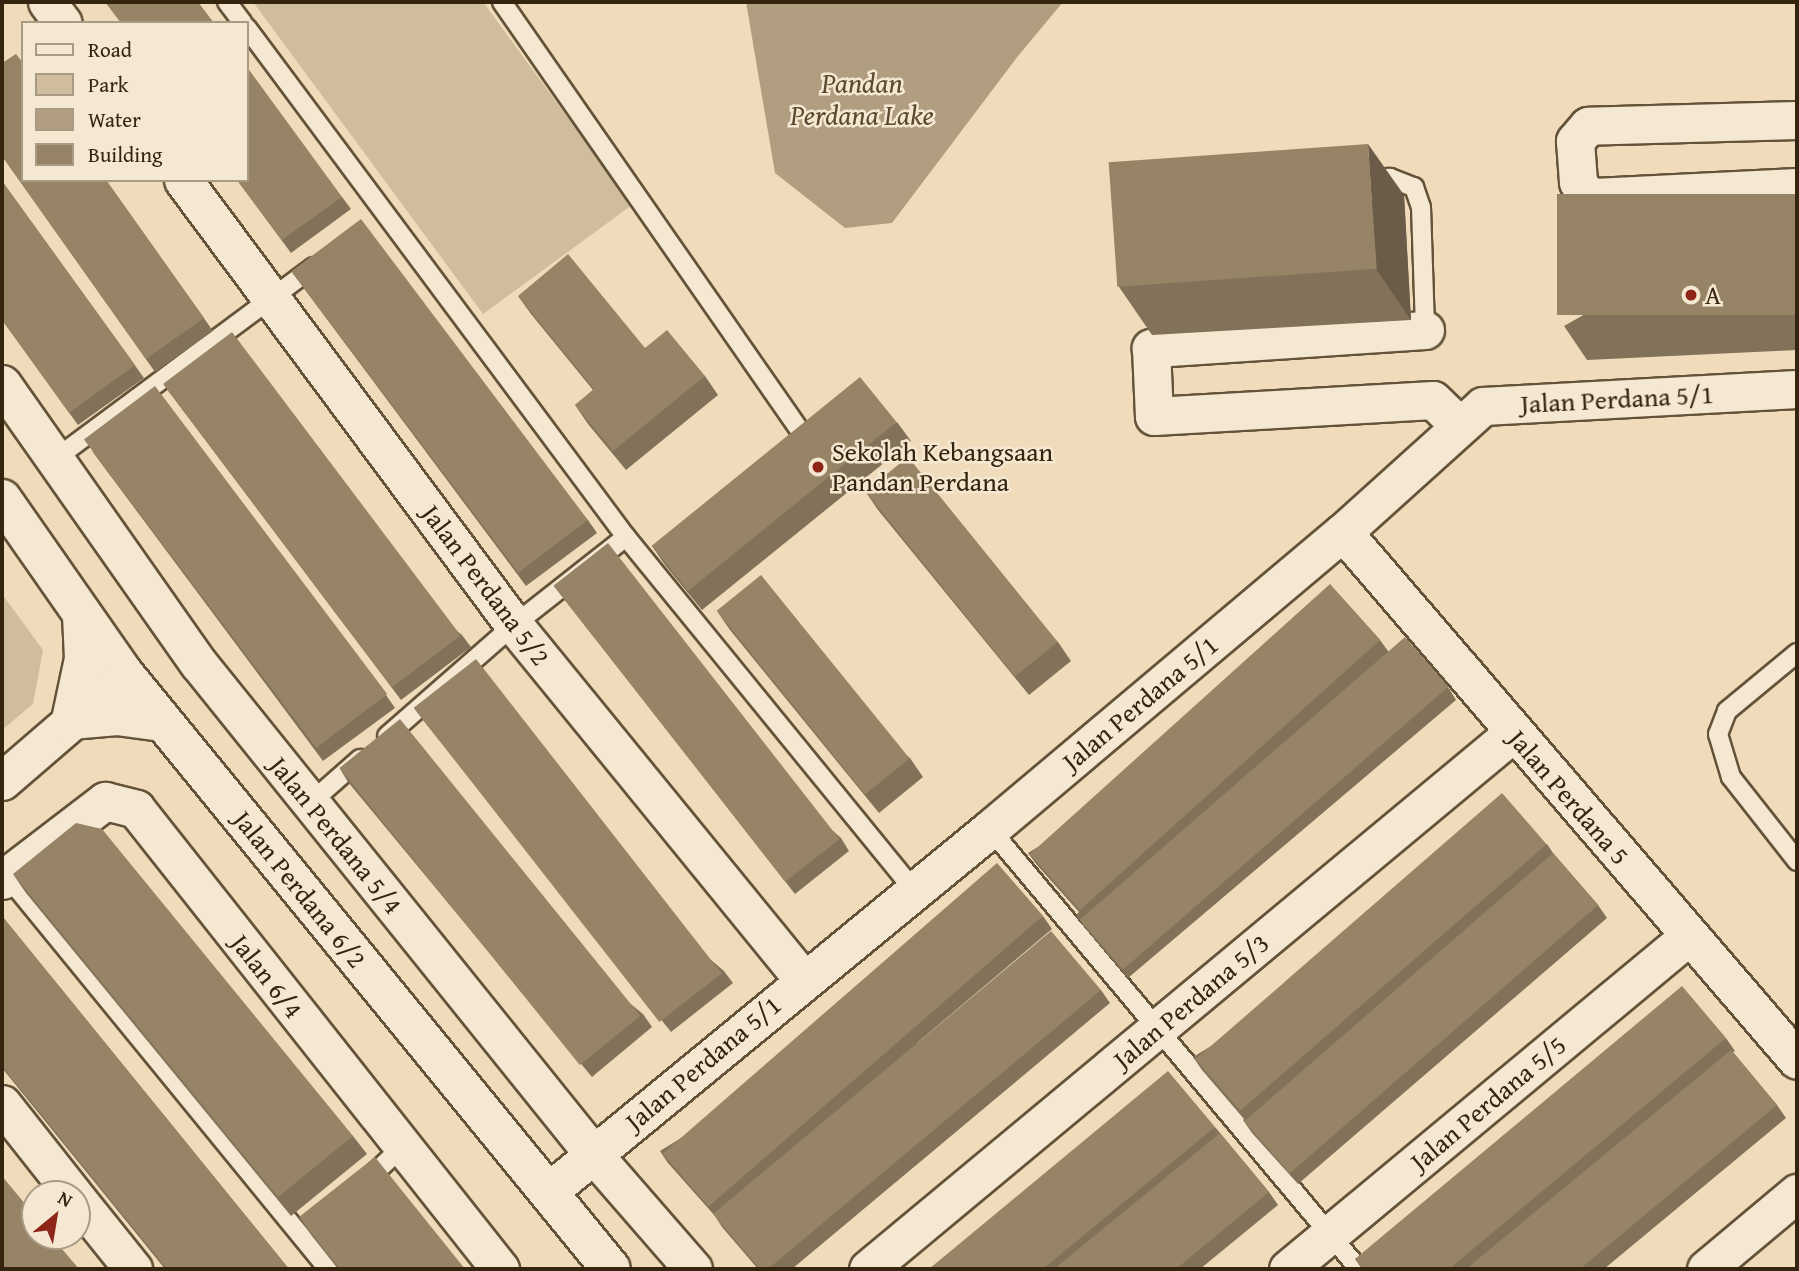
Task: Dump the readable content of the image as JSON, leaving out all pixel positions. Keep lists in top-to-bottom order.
{
  "streets": {
    "street": [
      "Jalan Perdana 5/1",
      "Jalan Perdana 5/2",
      "Jalan Perdana 5",
      "Jalan Perdana 5/4",
      "Jalan Perdana 6/2",
      "Jalan 6/4",
      "Jalan Perdana 5/3",
      "Jalan Perdana 5/5"
    ]
  },
  "crossings": [
    ["Jalan Perdana 5/1", "Jalan Perdana 5/2"],
    ["Jalan Perdana 5/1", "Jalan Perdana 5"],
    ["Jalan Perdana 5/1", "Jalan Perdana 5/4"],
    ["Jalan Perdana 5/1", "Jalan Perdana 6/2"],
    ["Jalan Perdana 5", "Jalan Perdana 5/3"],
    ["Jalan Perdana 5", "Jalan Perdana 5/5"]
  ],
  "water": ["Pandan Perdana Lake"],
  "places": ["A", "Sekolah Kebangsaan Pandan Perdana"],
  "legend": [
    "Road",
    "Park",
    "Water",
    "Building"
  ],
  "north": "top right"
}
